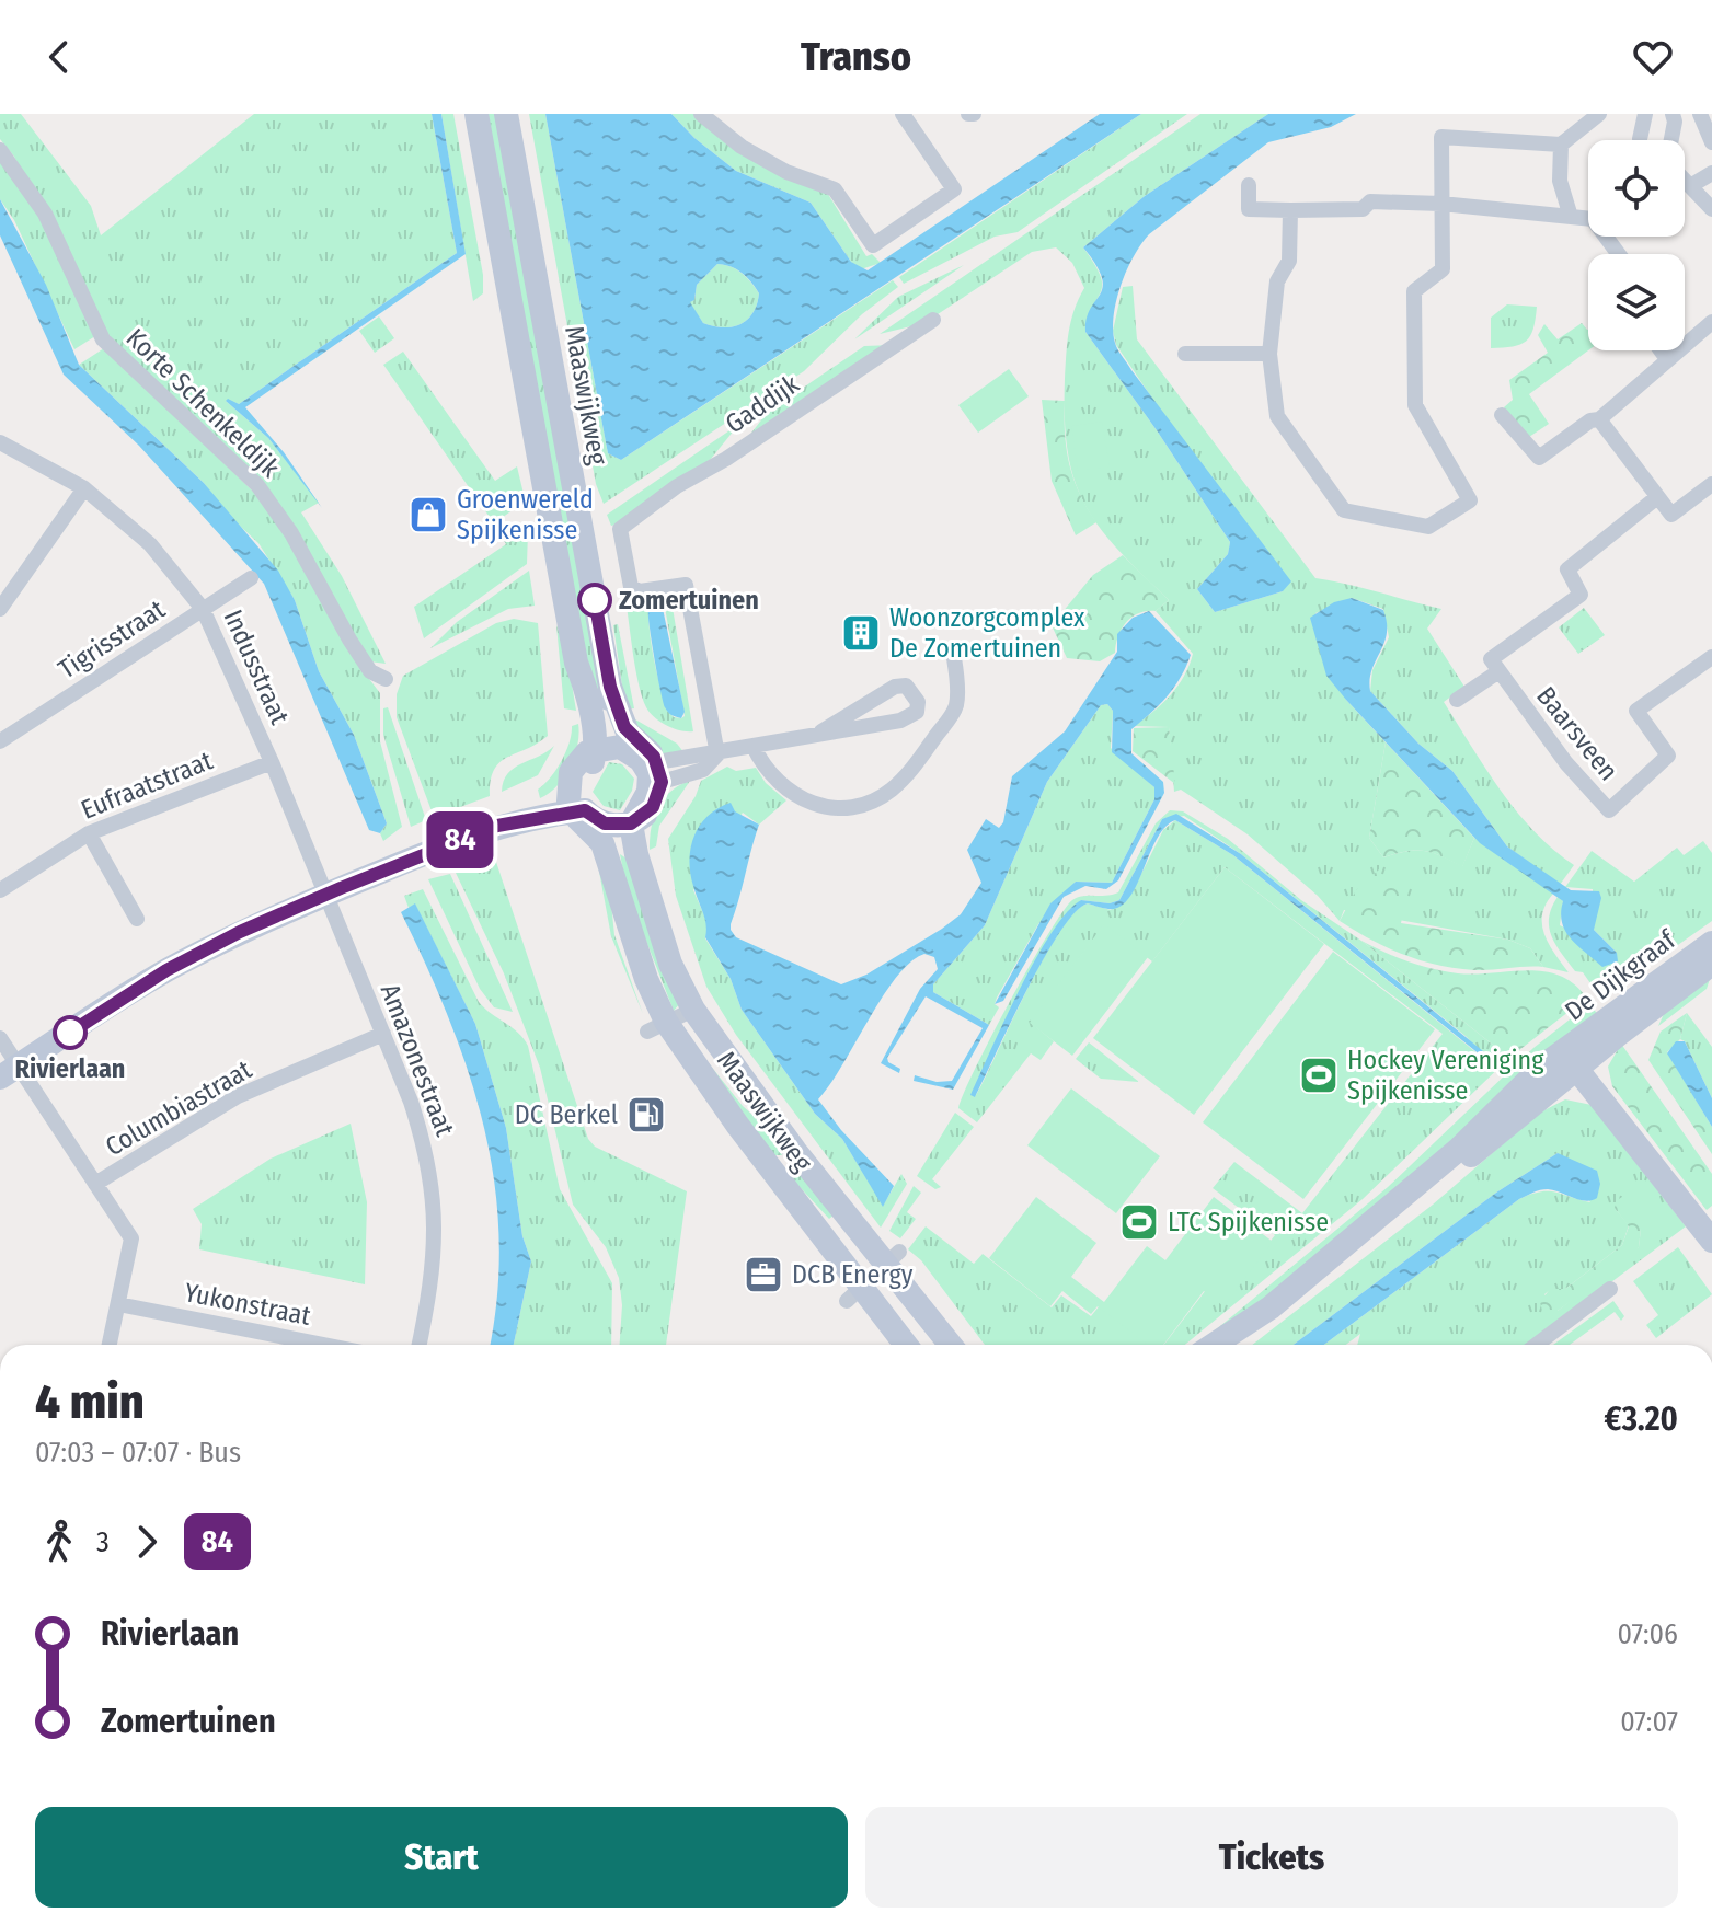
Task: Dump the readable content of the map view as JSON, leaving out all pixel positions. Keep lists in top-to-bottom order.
{
  "streets": {
    "street": [
      "Maaswijkweg",
      "Korte Schenkeldijk",
      "Gaddijk",
      "Tigrisstraat",
      "Indusstraat",
      "Baarsveen",
      "Eufraatstraat",
      "De Dijkgraaf",
      "Amazonestraat",
      "Columbiastraat",
      "Yukonstraat"
    ]
  },
  "crossings": [
    ["Tigrisstraat", "Indusstraat"],
    ["Indusstraat", "Eufraatstraat"],
    ["Indusstraat", "Amazonestraat"],
    ["Amazonestraat", "Columbiastraat"]
  ],
  "places": {
    "shop": ["Groenwereld Spijkenisse"],
    "other": ["Zomertuinen", "Rivierlaan"],
    "building": ["Woonzorgcomplex De Zomertuinen"],
    "sports": ["Hockey Vereniging Spijkenisse", "LTC Spijkenisse"],
    "fuel station": ["DC Berkel"],
    "office": ["DCB Energy"]
  },
  "lines": ["bus line 84"],
  "page": {
    "header": "Transo",
    "on_map": "84",
    "heading": ["4 min", "07:03 – 07:07 · Bus", "€3.20"],
    "legs": ["3", "84"],
    "list": [
      {
        "name": "Rivierlaan",
        "value": "07:06"
      },
      {
        "name": "Zomertuinen",
        "value": "07:07"
      }
    ],
    "buttons": ["Start", "Tickets"]
  }
}
